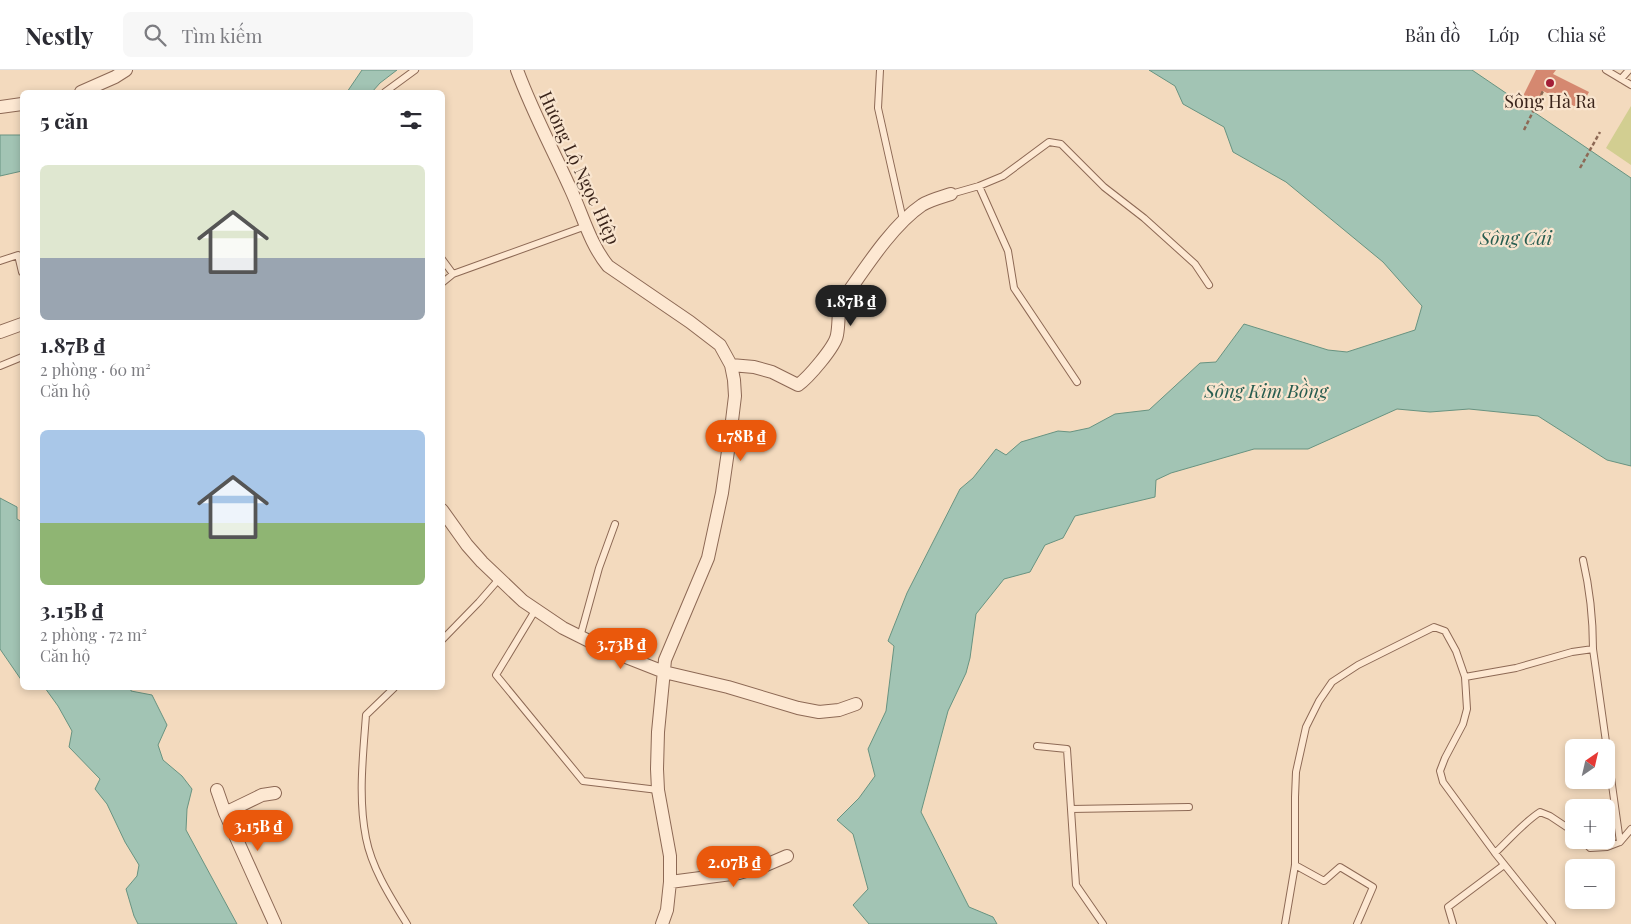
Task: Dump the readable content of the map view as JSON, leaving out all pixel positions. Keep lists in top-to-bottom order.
{
  "streets": {
    "street": ["Hương Lộ Ngọc Hiệp"]
  },
  "water": ["Sông Cái", "Sông Kim Bồng"],
  "places": ["Sông Hà Ra"],
  "north": "top right",
  "page": {
    "header": "Nestly",
    "search": "Tìm kiếm",
    "nav": ["Bản đồ", "Lớp", "Chia sẻ"],
    "heading": "5 căn",
    "list": [
      {
        "name": "1.87B ₫",
        "note": "2 phòng · 60 m² · Căn hộ"
      },
      {
        "name": "3.15B ₫",
        "note": "2 phòng · 72 m² · Căn hộ"
      }
    ],
    "price": [
      "1.87B ₫",
      "1.78B ₫",
      "3.73B ₫",
      "3.15B ₫",
      "2.07B ₫"
    ],
    "map_buttons": ["+", "−"]
  }
}
